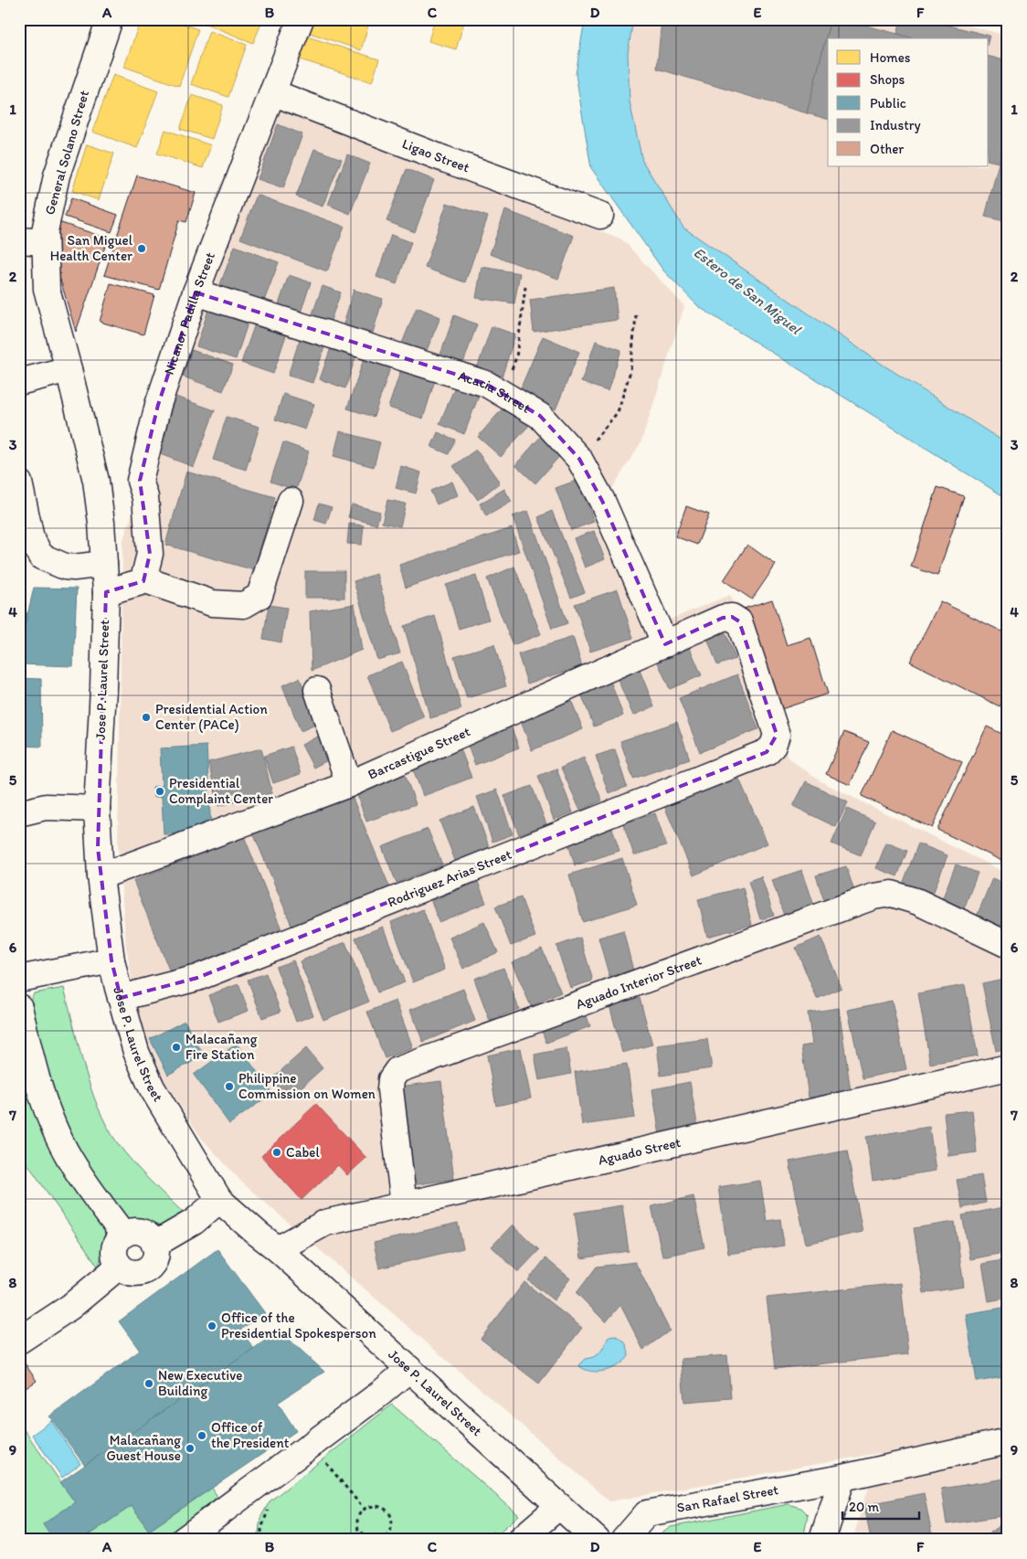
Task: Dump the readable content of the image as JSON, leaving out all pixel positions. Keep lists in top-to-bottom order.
{
  "streets": {
    "street": [
      "General Solano Street",
      "Ligao Street",
      "Nicanor Padilla Street",
      "Acacia Street",
      "Jose P. Laurel Street",
      "Barcastigue Street",
      "Rodriguez Arias Street",
      "Aguado Interior Street",
      "Aguado Street",
      "San Rafael Street"
    ]
  },
  "crossings": [
    ["General Solano Street", "Jose P. Laurel Street"],
    ["Ligao Street", "Nicanor Padilla Street"],
    ["Nicanor Padilla Street", "Acacia Street"],
    ["Acacia Street", "Barcastigue Street"],
    ["Jose P. Laurel Street", "Barcastigue Street"],
    ["Jose P. Laurel Street", "Rodriguez Arias Street"],
    ["Jose P. Laurel Street", "Aguado Street"],
    ["Barcastigue Street", "Rodriguez Arias Street"],
    ["Aguado Interior Street", "Aguado Street"]
  ],
  "water": ["Estero de San Miguel"],
  "places": [
    "San Miguel Health Center",
    "Presidential Action Center (PACe)",
    "Presidential Complaint Center",
    "Malacañang Fire Station",
    "Philippine Commission on Women",
    "Cabel",
    "Office of the Presidential Spokesperson",
    "New Executive Building",
    "Office of the President",
    "Malacañang Guest House"
  ],
  "legend": [
    "Homes",
    "Shops",
    "Public",
    "Industry",
    "Other"
  ],
  "scale_bar": "20 m",
  "grid": {
    "columns": [
      "A",
      "B",
      "C",
      "D",
      "E",
      "F"
    ],
    "rows": [
      "1",
      "2",
      "3",
      "4",
      "5",
      "6",
      "7",
      "8",
      "9"
    ]
  }
}
